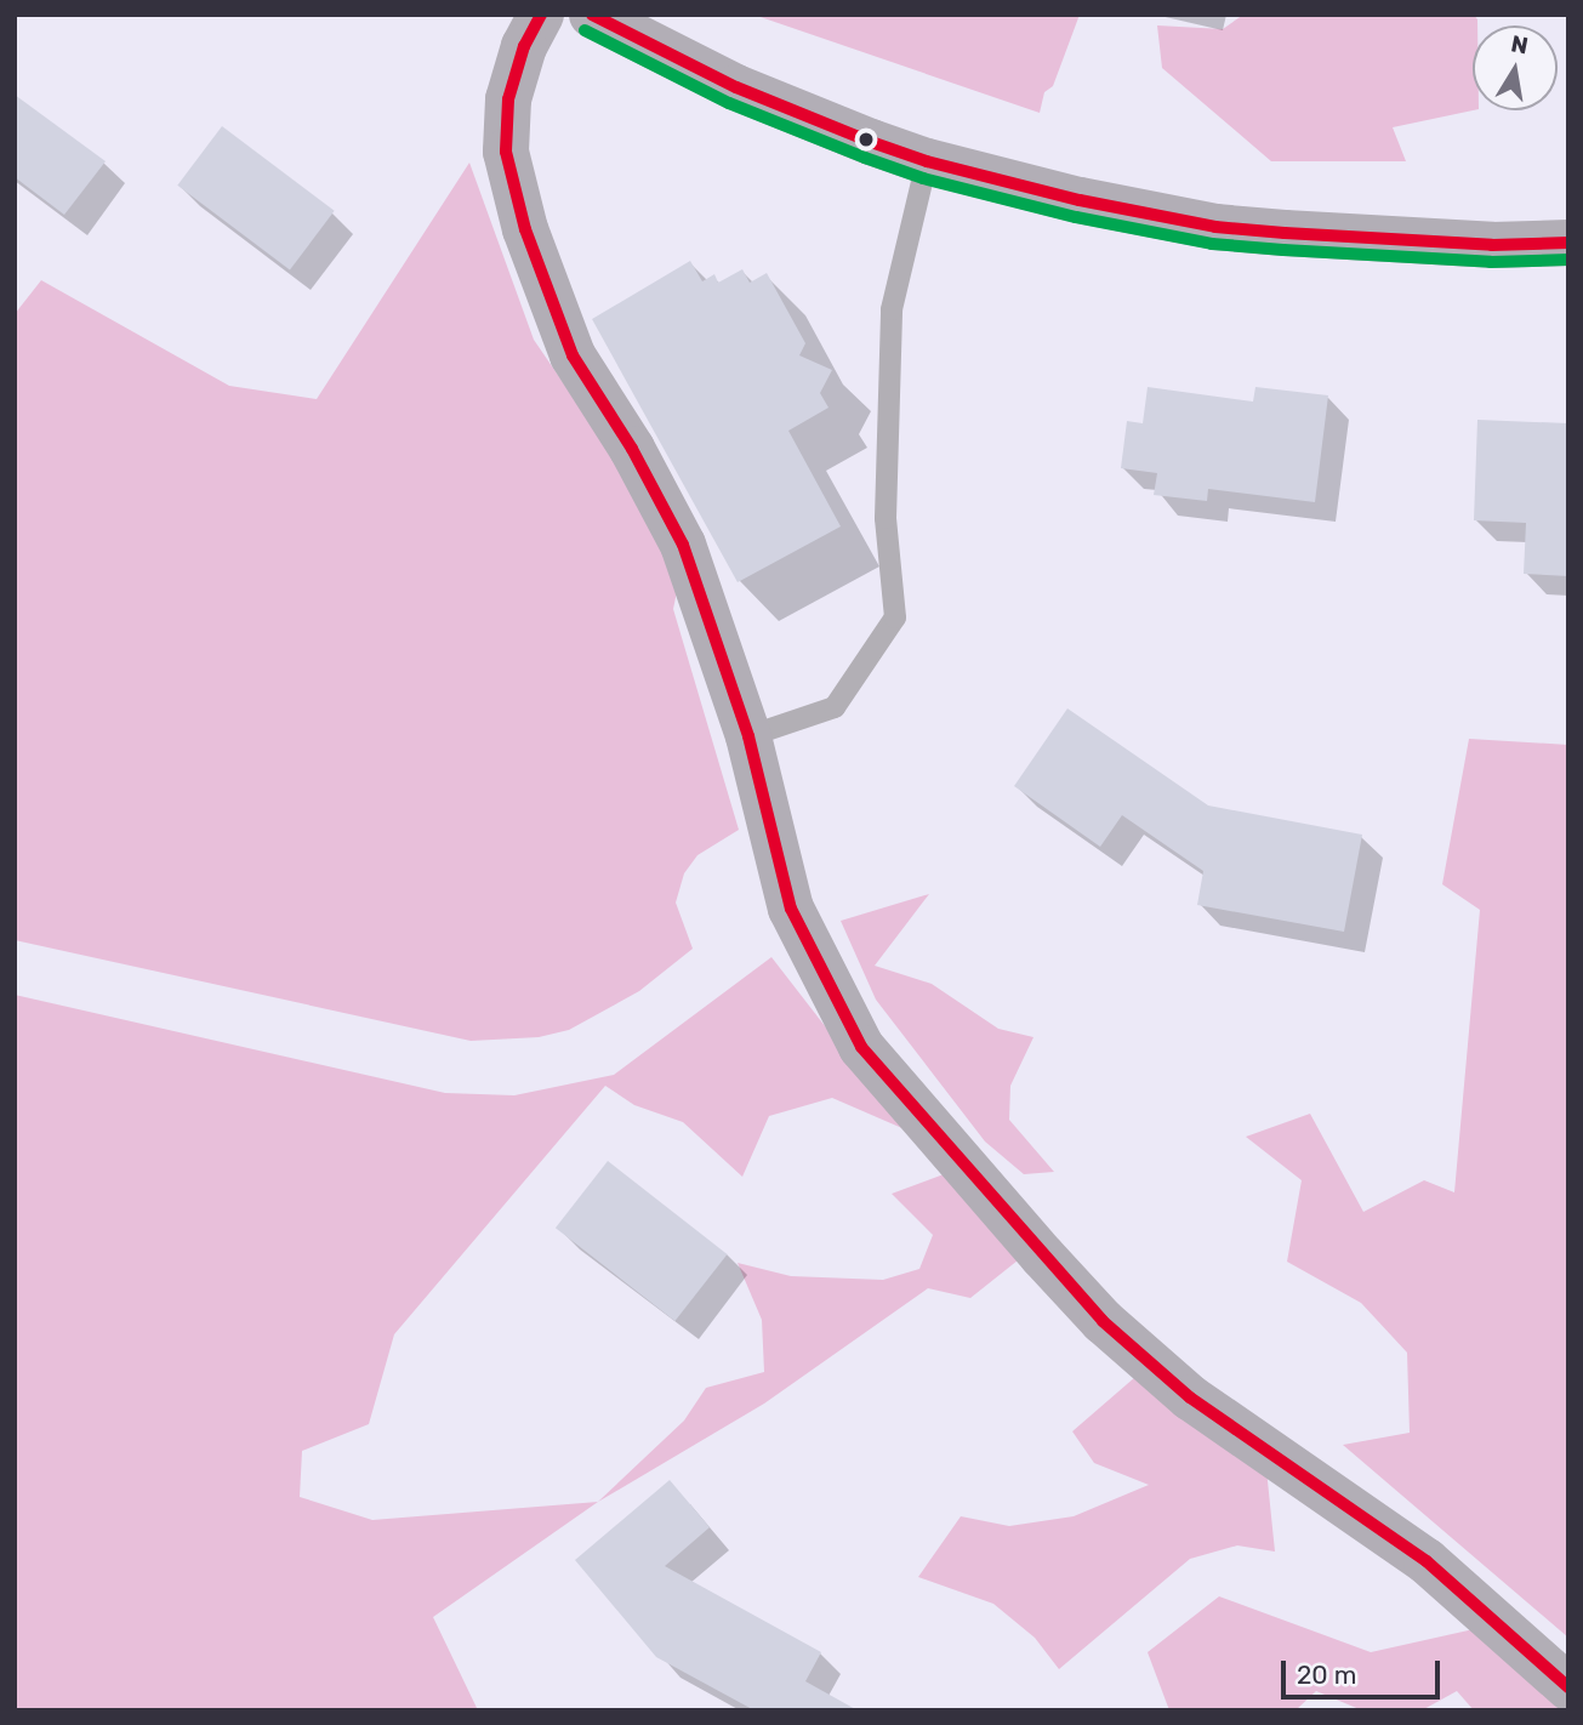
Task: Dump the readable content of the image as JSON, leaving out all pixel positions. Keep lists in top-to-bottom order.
{
  "scale_bar": "20 m",
  "north": "top"
}
